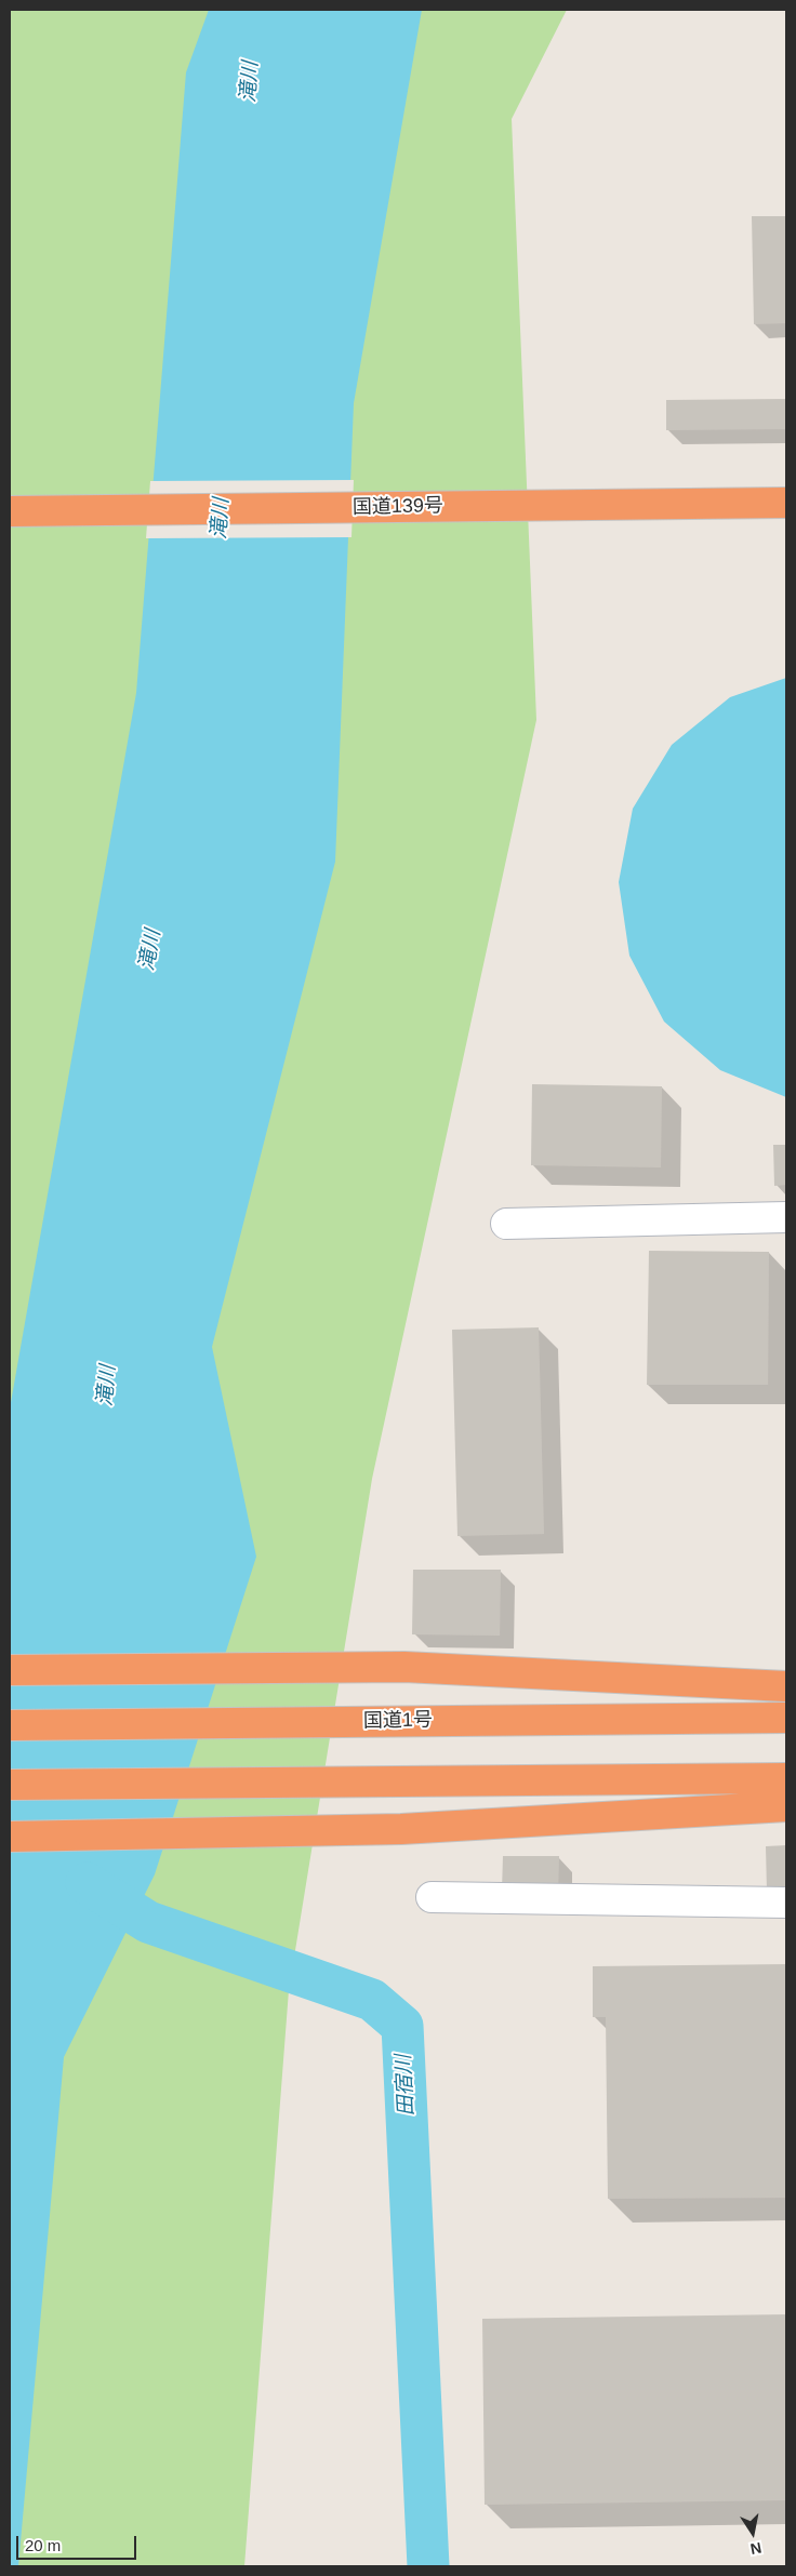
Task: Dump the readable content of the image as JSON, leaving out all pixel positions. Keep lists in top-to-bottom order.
{
  "streets": {
    "highway": ["国道139号", "国道1号"]
  },
  "water": ["滝川", "田宿川"],
  "scale_bar": "20 m",
  "north": "bottom"
}
